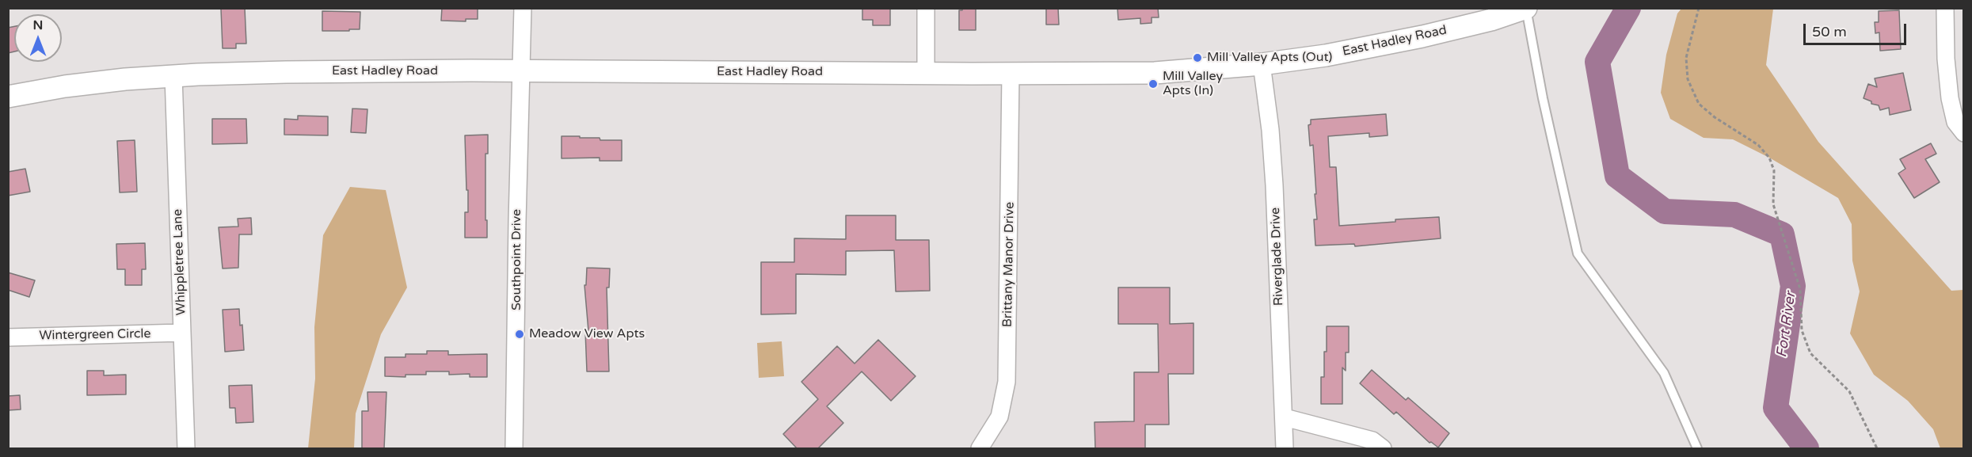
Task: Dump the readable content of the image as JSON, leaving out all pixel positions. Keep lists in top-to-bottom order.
{
  "streets": {
    "street": [
      "East Hadley Road",
      "Riverglade Drive",
      "Southpoint Drive",
      "Whippletree Lane",
      "Brittany Manor Drive",
      "Wintergreen Circle"
    ]
  },
  "crossings": [
    ["East Hadley Road", "Riverglade Drive"],
    ["East Hadley Road", "Southpoint Drive"],
    ["East Hadley Road", "Whippletree Lane"],
    ["East Hadley Road", "Brittany Manor Drive"],
    ["Whippletree Lane", "Wintergreen Circle"]
  ],
  "water": ["Fort River"],
  "places": ["Mill Valley Apts (Out)", "Mill Valley Apts (In)", "Meadow View Apts"],
  "scale_bar": "50 m",
  "north": "top"
}
